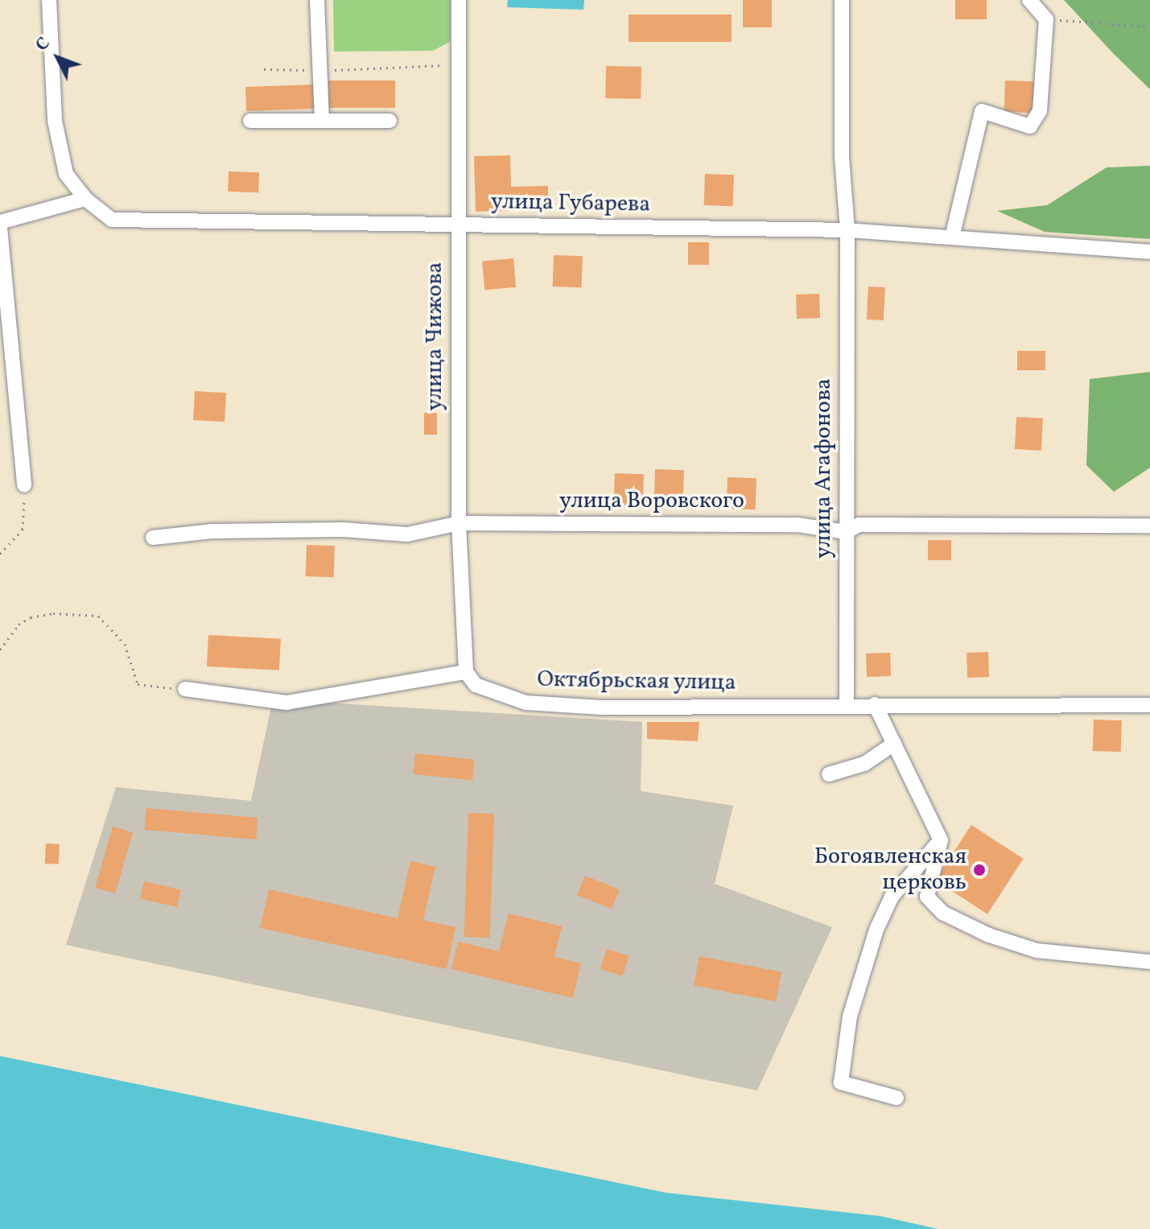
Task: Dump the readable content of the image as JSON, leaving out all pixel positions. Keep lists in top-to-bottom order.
{
  "streets": {
    "street": [
      "улица Губарева",
      "улица Чижова",
      "улица Агафонова",
      "улица Воровского",
      "Октябрьская улица"
    ]
  },
  "crossings": [
    ["улица Губарева", "улица Чижова"],
    ["улица Губарева", "улица Агафонова"],
    ["улица Чижова", "улица Воровского"],
    ["улица Чижова", "Октябрьская улица"],
    ["улица Агафонова", "улица Воровского"],
    ["улица Агафонова", "Октябрьская улица"]
  ],
  "places": ["Богоявленская церковь"],
  "north": "top left"
}
